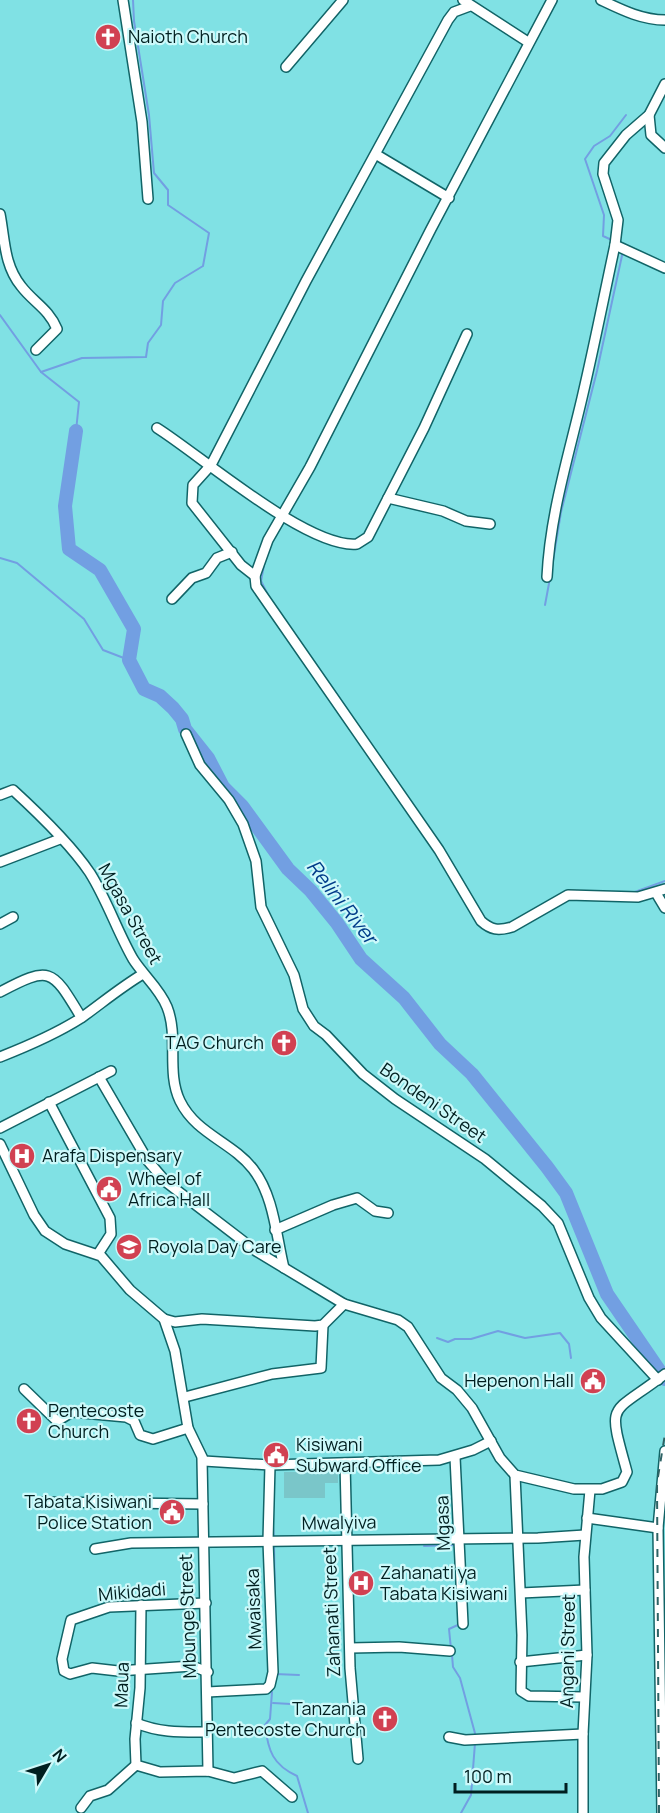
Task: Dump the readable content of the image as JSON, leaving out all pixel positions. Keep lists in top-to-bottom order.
{
  "streets": {
    "street": [
      "Mgasa Street",
      "Bondeni Street",
      "Mwalyiva",
      "Mgasa",
      "Mikidadi",
      "Mwaisaka",
      "Zahanati Street",
      "Mbunge Street",
      "Angani Street",
      "Maua"
    ]
  },
  "crossings": [
    ["Mwalyiva", "Mgasa"],
    ["Mwalyiva", "Mwaisaka"],
    ["Mwalyiva", "Zahanati Street"],
    ["Mwalyiva", "Mbunge Street"],
    ["Mwalyiva", "Angani Street"],
    ["Mikidadi", "Mbunge Street"],
    ["Mikidadi", "Maua"],
    ["Mwaisaka", "Mbunge Street"]
  ],
  "water": ["Relini River"],
  "places": {
    "church": [
      "Naioth Church",
      "TAG Church",
      "Pentecoste Church",
      "Tanzania Pentecoste Church"
    ],
    "hospital": ["Arafa Dispensary", "Zahanati ya Tabata Kisiwani"],
    "public building": [
      "Wheel of Africa Hall",
      "Hepenon Hall",
      "Kisiwani Subward Office",
      "Tabata Kisiwani Police Station"
    ],
    "school or university": ["Royola Day Care"]
  },
  "scale_bar": "100 m",
  "north": "top right"
}
